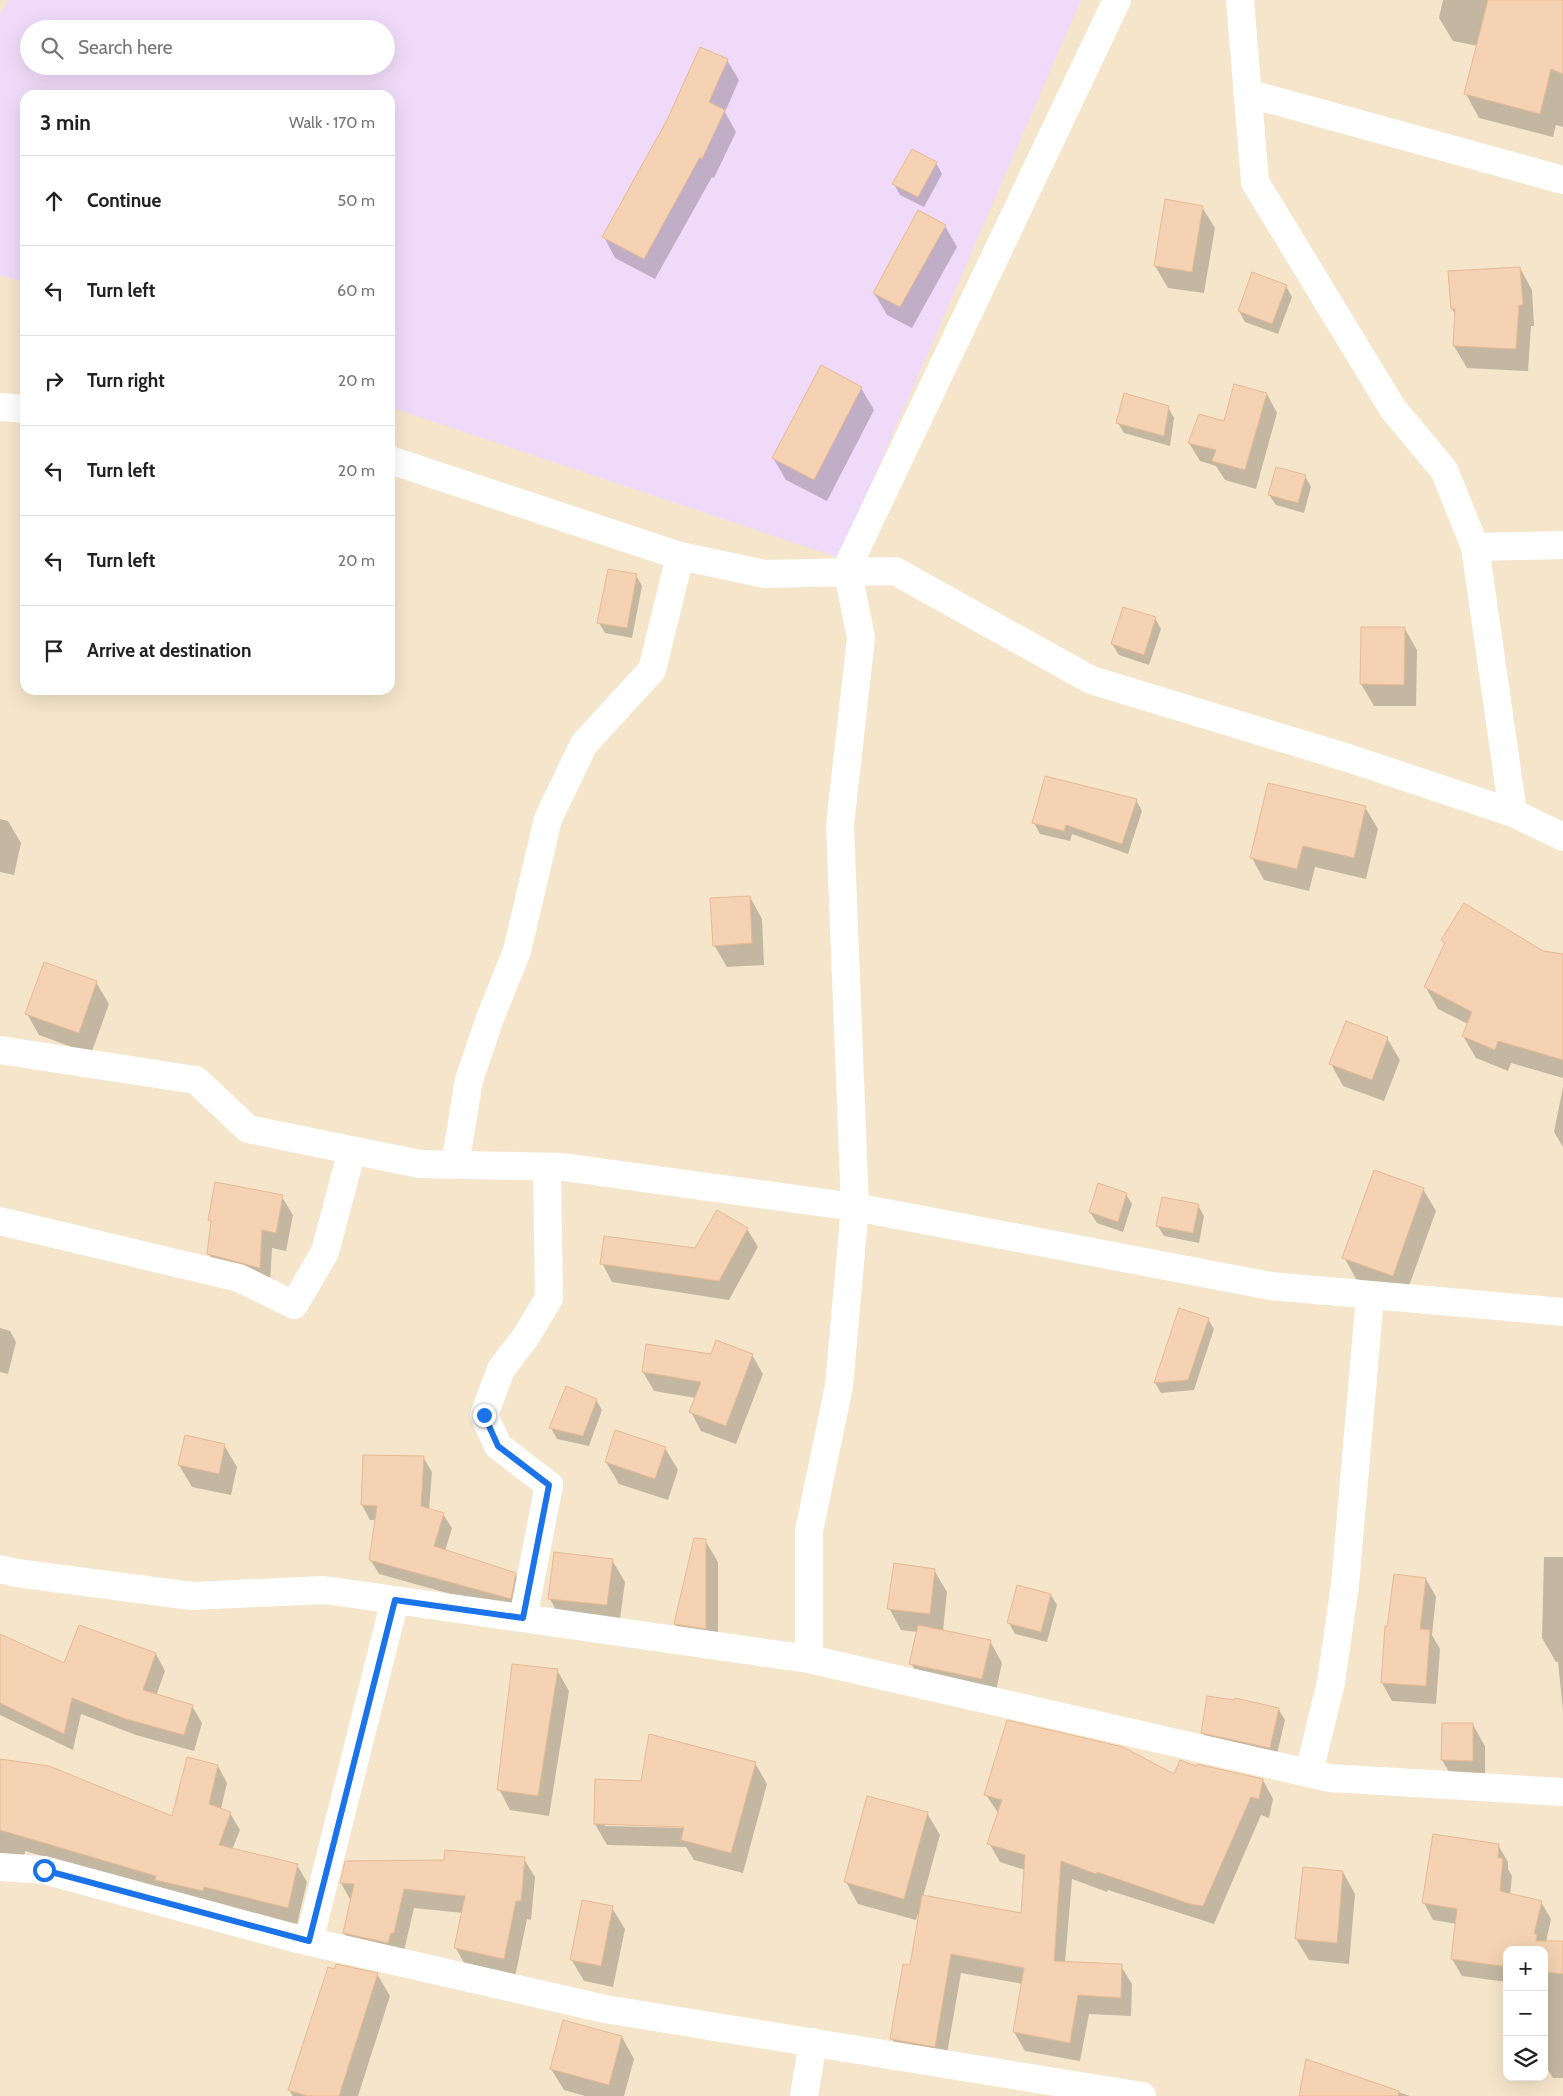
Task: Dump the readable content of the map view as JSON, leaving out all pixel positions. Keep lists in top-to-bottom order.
{
  "page": {
    "search": "Search here",
    "heading": ["3 min", "Walk · 170 m"],
    "list": [
      ["Continue", "50 m"],
      ["Turn left", "60 m"],
      ["Turn right", "20 m"],
      ["Turn left", "20 m"],
      ["Turn left", "20 m"],
      "Arrive at destination"
    ],
    "map_buttons": ["+", "−"]
  }
}
